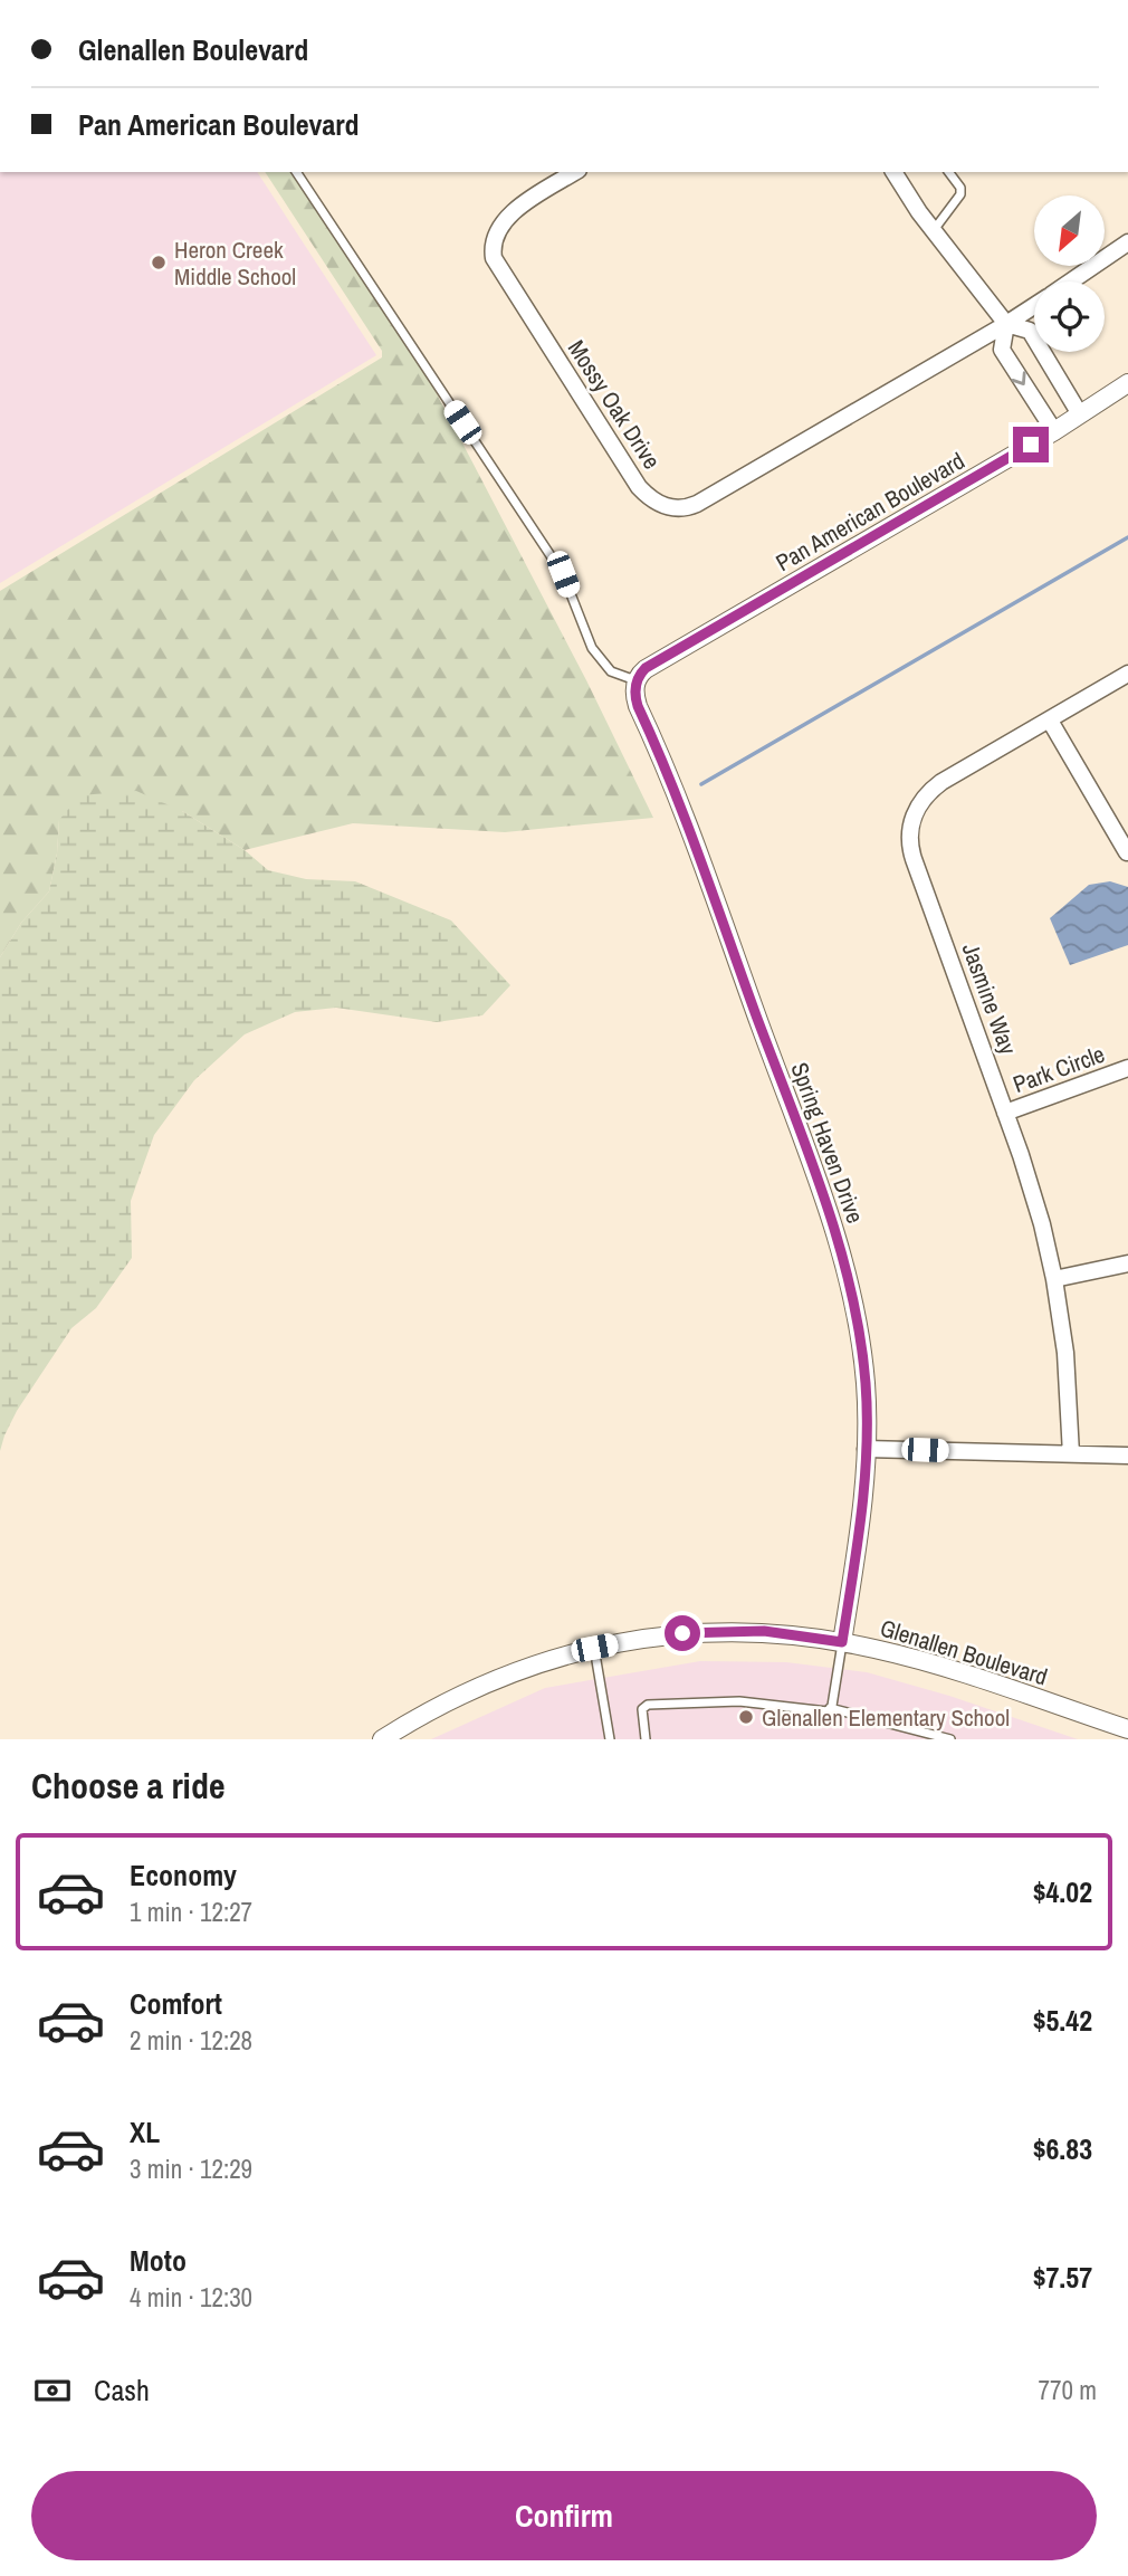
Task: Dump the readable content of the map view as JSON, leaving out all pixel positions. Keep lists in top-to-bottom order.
{
  "streets": {
    "street": [
      "Mossy Oak Drive",
      "Pan American Boulevard",
      "Jasmine Way",
      "Park Circle",
      "Spring Haven Drive",
      "Glenallen Boulevard"
    ]
  },
  "crossings": [
    ["Pan American Boulevard", "Spring Haven Drive"],
    ["Jasmine Way", "Park Circle"],
    ["Spring Haven Drive", "Glenallen Boulevard"]
  ],
  "places": ["Heron Creek Middle School", "Glenallen Elementary School"],
  "north": "bottom left",
  "page": {
    "banner": ["Glenallen Boulevard", "Pan American Boulevard"],
    "heading": "Choose a ride",
    "list": [
      {
        "name": "Economy",
        "note": "1 min · 12:27",
        "value": "$4.02"
      },
      {
        "name": "Comfort",
        "note": "2 min · 12:28",
        "value": "$5.42"
      },
      {
        "name": "XL",
        "note": "3 min · 12:29",
        "value": "$6.83"
      },
      {
        "name": "Moto",
        "note": "4 min · 12:30",
        "value": "$7.57"
      }
    ],
    "pay": ["Cash", "770 m"],
    "buttons": "Confirm"
  }
}
